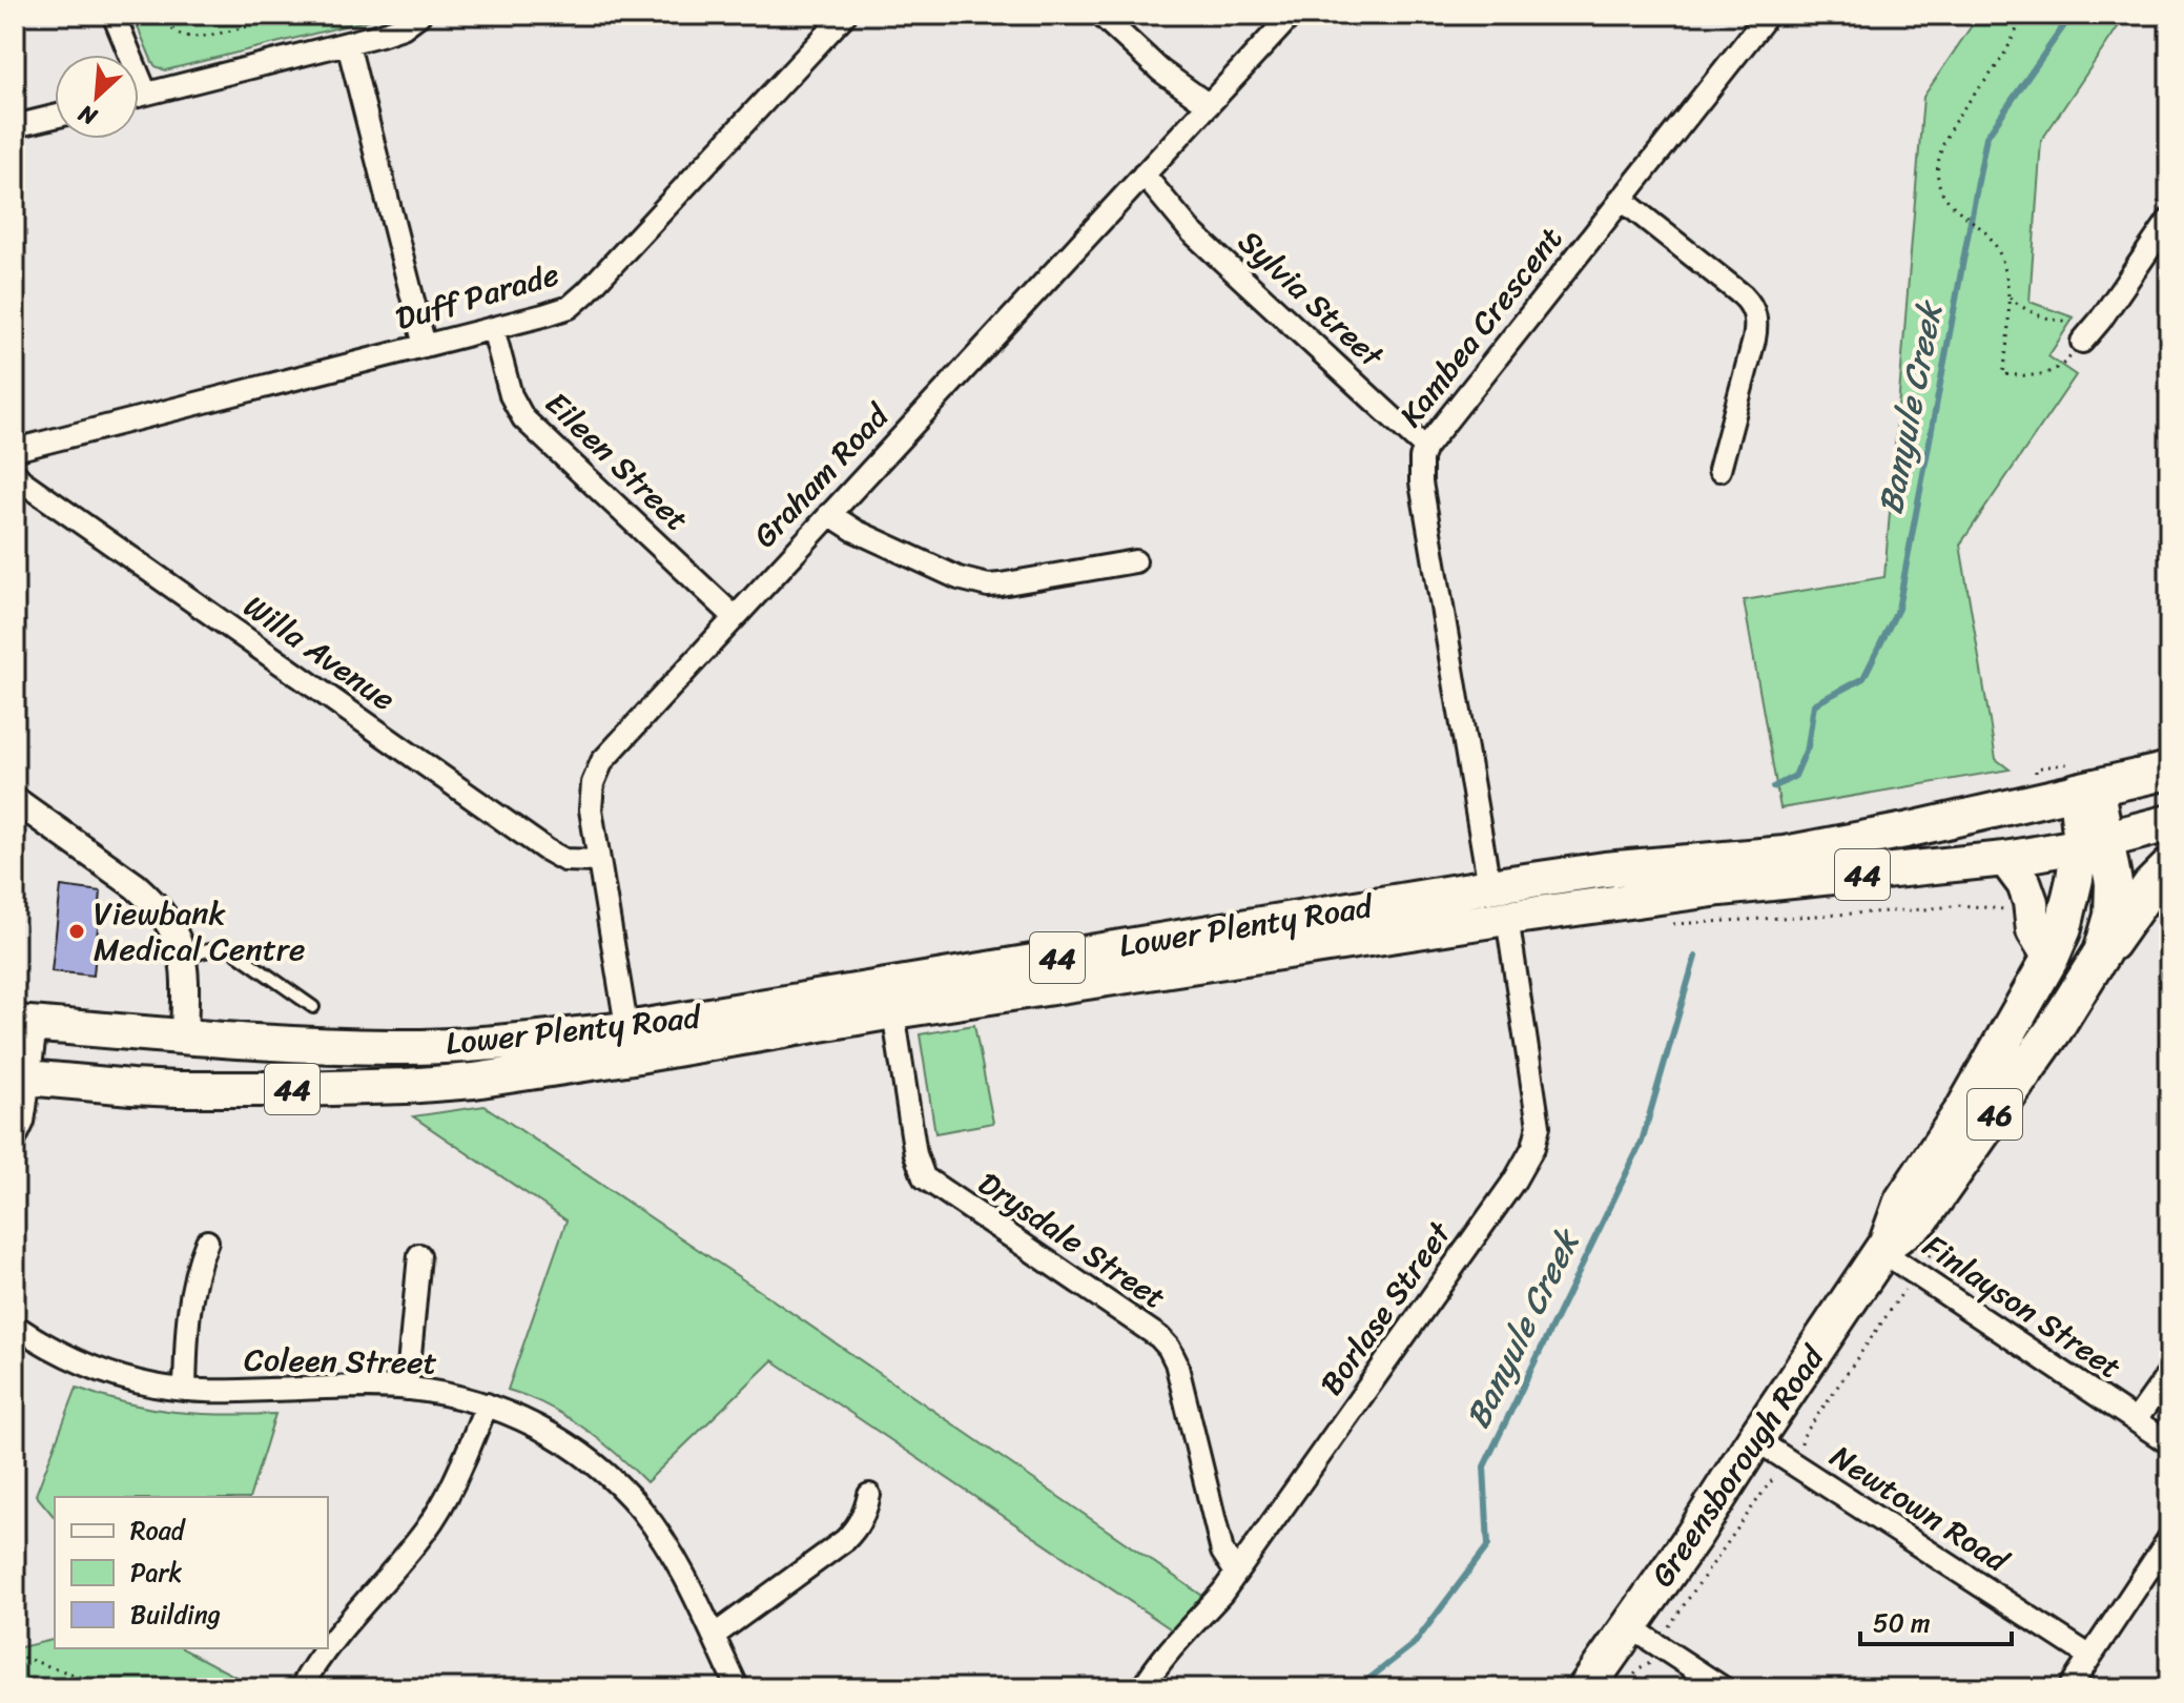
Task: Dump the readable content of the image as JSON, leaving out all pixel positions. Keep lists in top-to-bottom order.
{
  "streets": {
    "highway": [
      "44",
      "Lower Plenty Road",
      "46",
      "Greensborough Road"
    ],
    "street": [
      "Duff Parade",
      "Sylvia Street",
      "Kambea Crescent",
      "Eileen Street",
      "Graham Road",
      "Willa Avenue",
      "Drysdale Street",
      "Finlayson Street",
      "Borlase Street",
      "Coleen Street",
      "Newtown Road"
    ]
  },
  "crossings": [
    ["Duff Parade", "Eileen Street"],
    ["Sylvia Street", "Kambea Crescent"],
    ["Sylvia Street", "Graham Road"],
    ["Kambea Crescent", "Lower Plenty Road"],
    ["Eileen Street", "Graham Road"],
    ["Graham Road", "Willa Avenue"],
    ["Graham Road", "Lower Plenty Road"],
    ["Lower Plenty Road", "Drysdale Street"],
    ["Lower Plenty Road", "Borlase Street"],
    ["Lower Plenty Road", "Greensborough Road"],
    ["46", "Greensborough Road"],
    ["Drysdale Street", "Borlase Street"],
    ["Finlayson Street", "Greensborough Road"],
    ["Greensborough Road", "Newtown Road"]
  ],
  "water": ["Banyule Creek"],
  "places": ["Viewbank Medical Centre"],
  "legend": ["Road", "Park", "Building"],
  "scale_bar": "50 m",
  "north": "bottom left"
}
